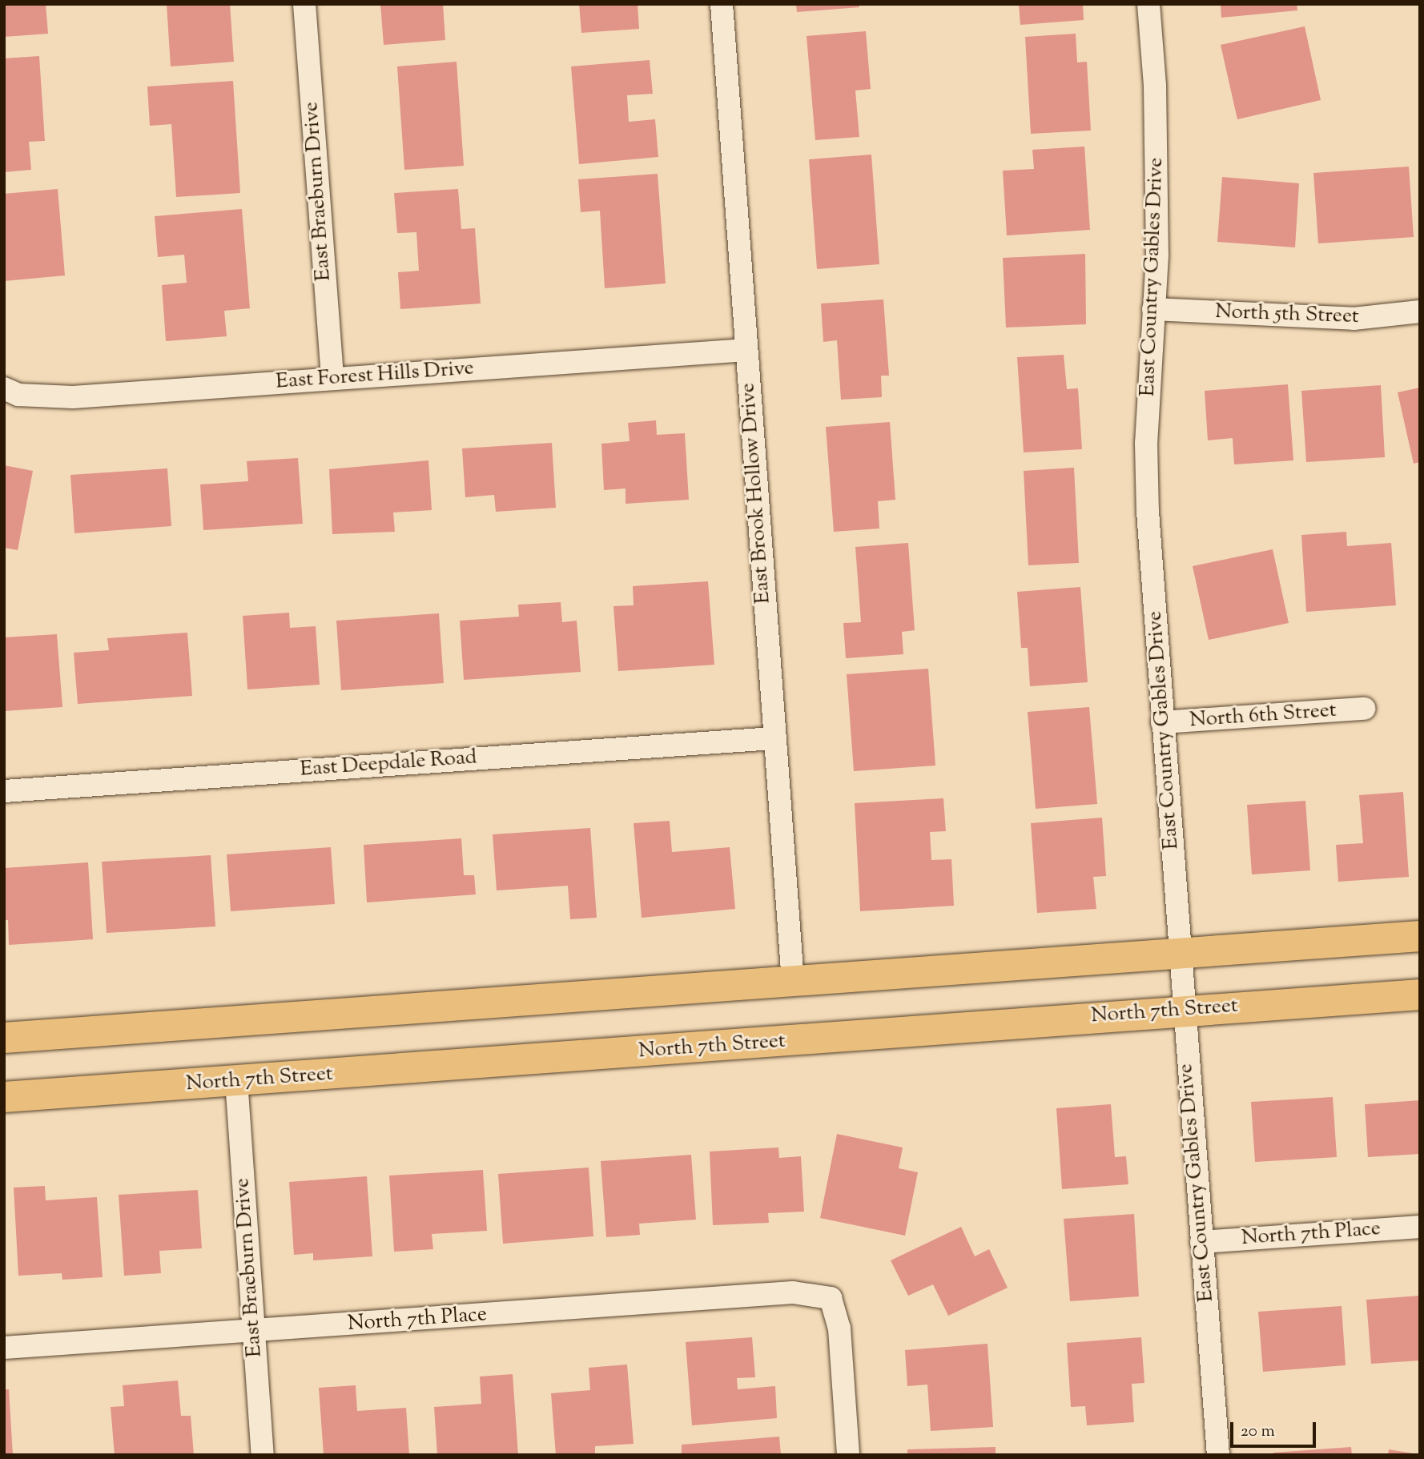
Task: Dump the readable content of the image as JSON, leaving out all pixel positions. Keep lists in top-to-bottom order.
{
  "streets": {
    "main road": ["North 7th Street"],
    "street": [
      "East Braeburn Drive",
      "East Country Gables Drive",
      "North 5th Street",
      "East Forest Hills Drive",
      "East Brook Hollow Drive",
      "North 6th Street",
      "East Deepdale Road",
      "North 7th Place"
    ]
  },
  "crossings": [
    ["East Braeburn Drive", "East Forest Hills Drive"],
    ["East Braeburn Drive", "North 7th Street"],
    ["East Braeburn Drive", "North 7th Place"],
    ["East Country Gables Drive", "North 5th Street"],
    ["East Country Gables Drive", "North 6th Street"],
    ["East Country Gables Drive", "North 7th Street"],
    ["East Country Gables Drive", "North 7th Place"],
    ["East Forest Hills Drive", "East Brook Hollow Drive"],
    ["East Brook Hollow Drive", "East Deepdale Road"]
  ],
  "scale_bar": "20 m"
}
